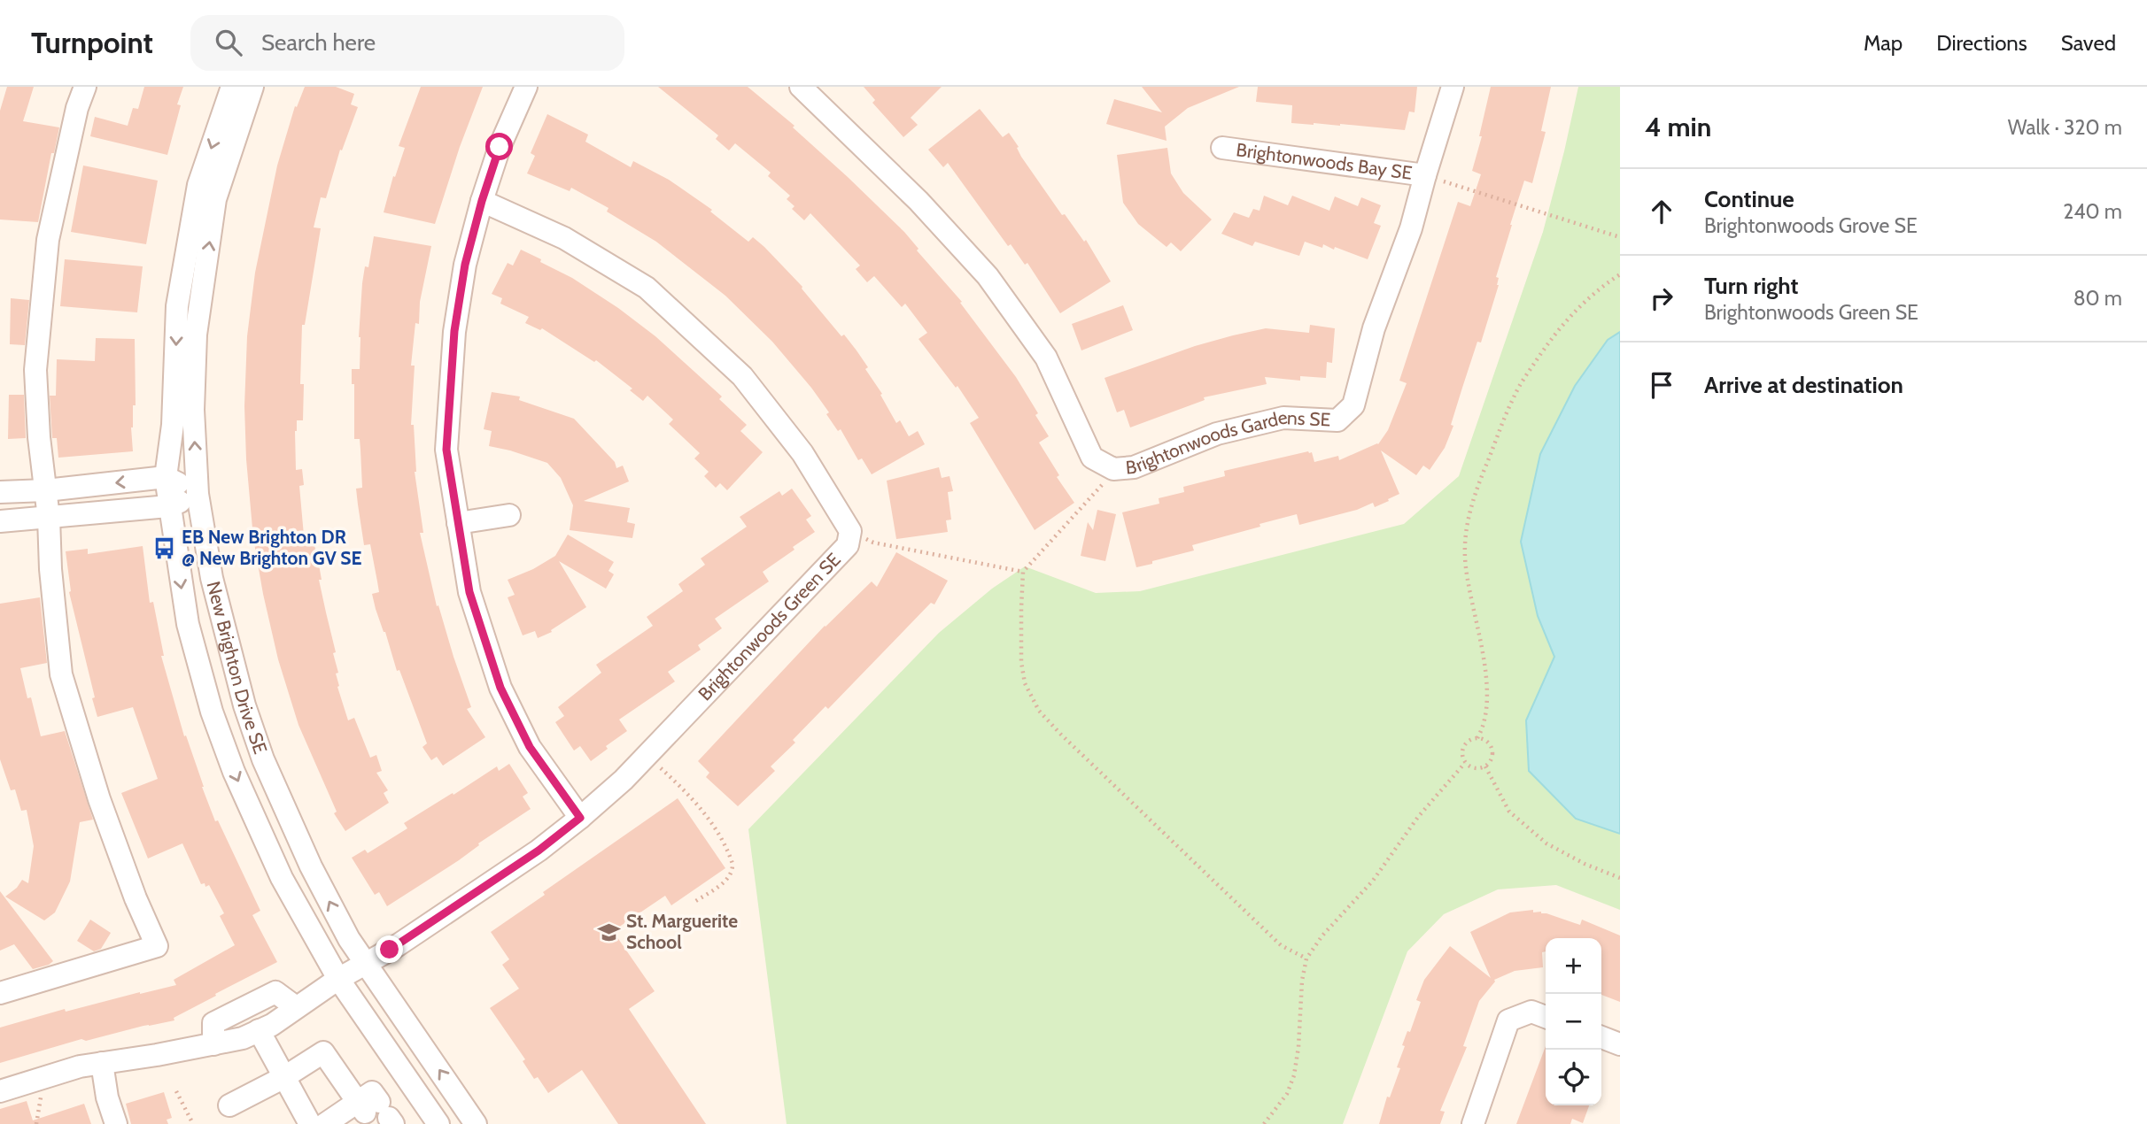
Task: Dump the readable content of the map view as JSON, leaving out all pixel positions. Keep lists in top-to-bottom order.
{
  "streets": {
    "street": [
      "Brightonwoods Bay SE",
      "Brightonwoods Gardens SE",
      "Brightonwoods Green SE",
      "New Brighton Drive SE"
    ]
  },
  "crossings": [
    ["Brightonwoods Bay SE", "Brightonwoods Gardens SE"],
    ["Brightonwoods Green SE", "New Brighton Drive SE"]
  ],
  "places": {
    "bus stop": ["EB New Brighton DR @ New Brighton GV SE"],
    "school or university": ["St. Marguerite School"]
  },
  "page": {
    "header": "Turnpoint",
    "search": "Search here",
    "nav": ["Map", "Directions", "Saved"],
    "heading": ["4 min", "Walk · 320 m"],
    "list": [
      ["Continue", "Brightonwoods Grove SE", "240 m"],
      ["Turn right", "Brightonwoods Green SE", "80 m"],
      "Arrive at destination"
    ],
    "map_buttons": ["+", "−"]
  }
}
